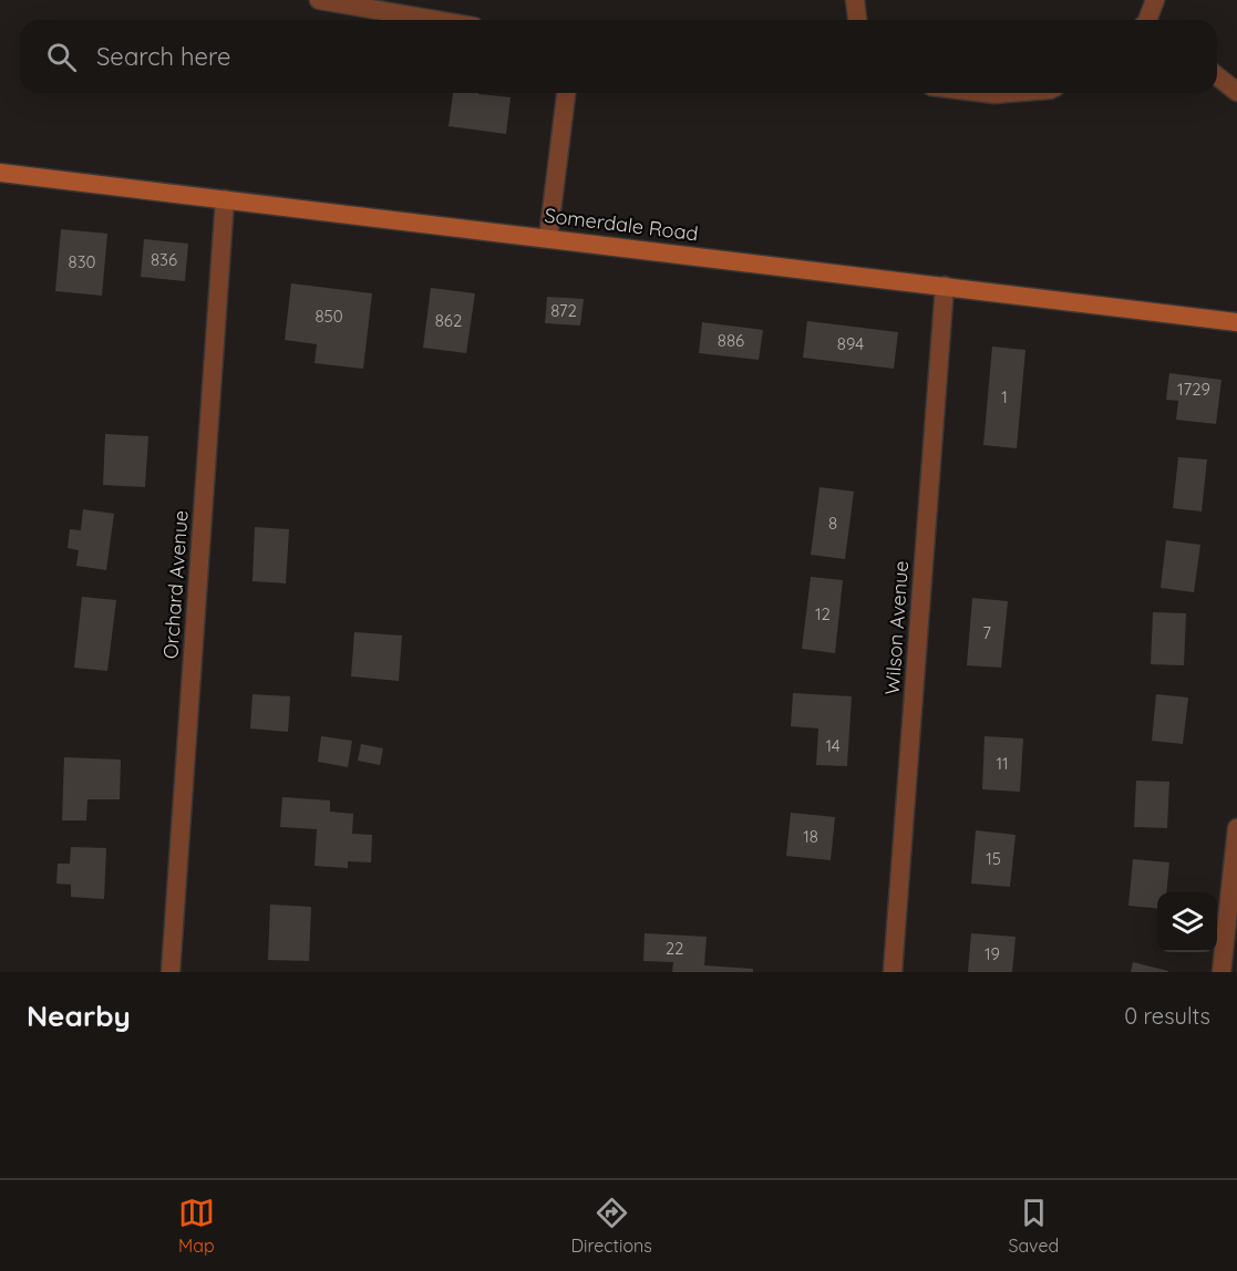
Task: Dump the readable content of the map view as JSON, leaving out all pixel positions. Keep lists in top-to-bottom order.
{
  "streets": {
    "main road": ["Somerdale Road"],
    "street": ["Orchard Avenue", "Wilson Avenue"]
  },
  "crossings": [
    ["Somerdale Road", "Orchard Avenue"],
    ["Somerdale Road", "Wilson Avenue"]
  ],
  "house_numbers": [
    "836",
    "830",
    "872",
    "850",
    "862",
    "886",
    "894",
    "1729",
    "1",
    "8",
    "12",
    "7",
    "14",
    "11",
    "18",
    "15",
    "22",
    "19"
  ],
  "page": {
    "search": "Search here",
    "heading": ["Nearby", "0 results"],
    "nav": ["Map", "Directions", "Saved"]
  }
}
